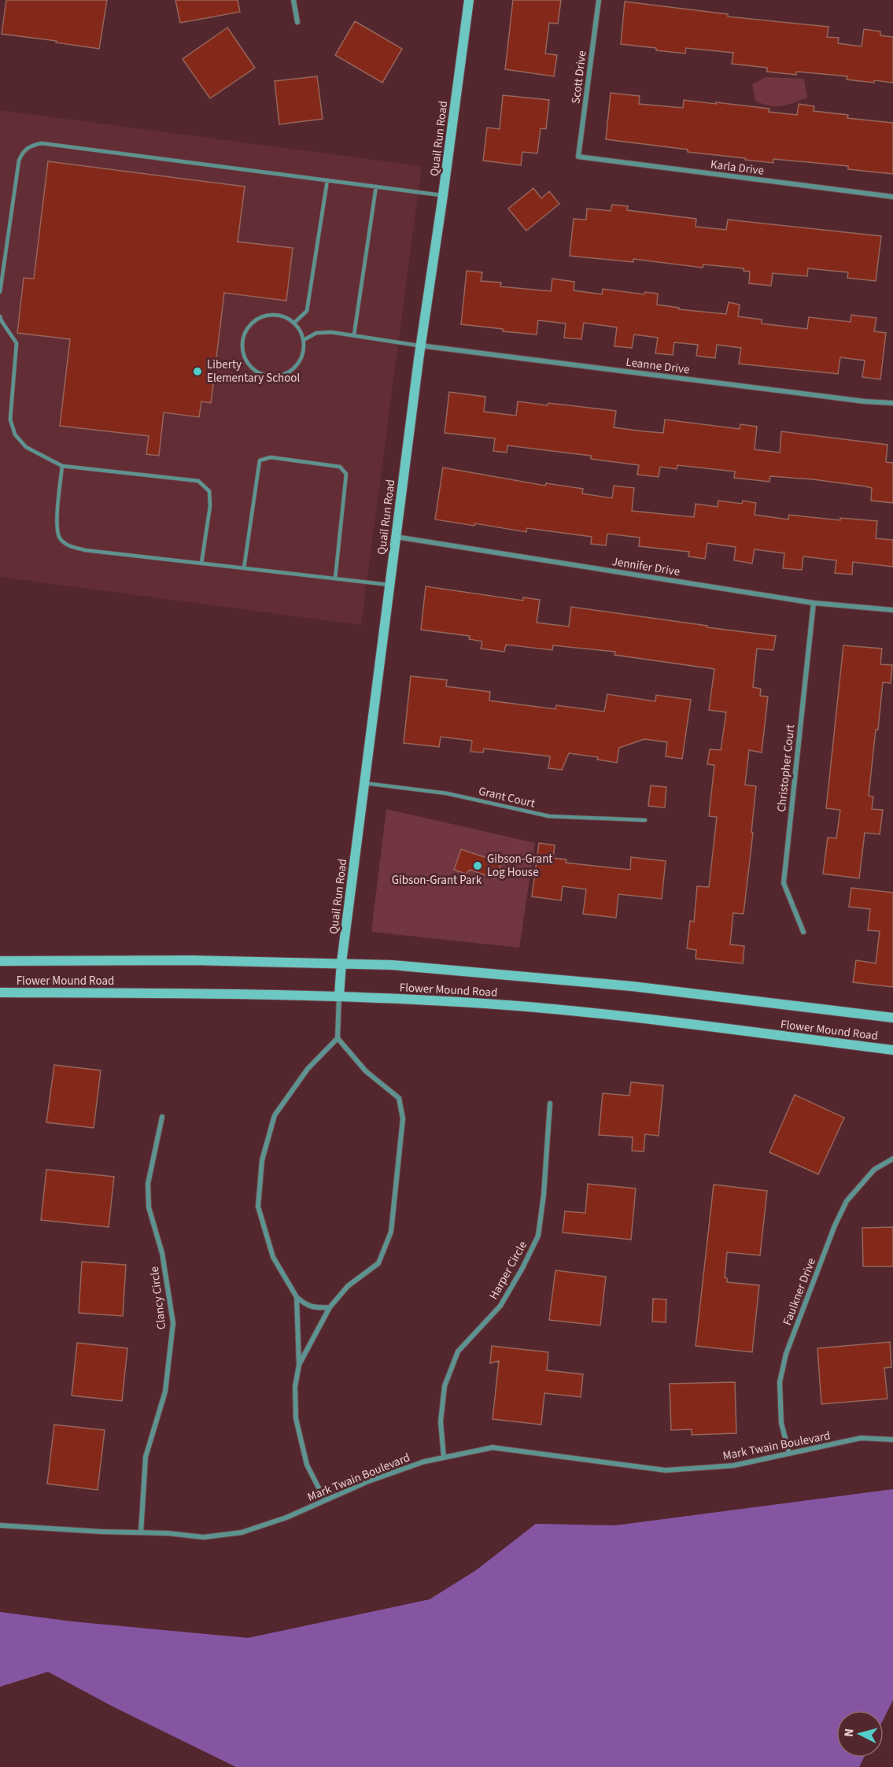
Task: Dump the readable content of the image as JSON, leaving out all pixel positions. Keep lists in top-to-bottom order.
{
  "streets": {
    "main road": ["Quail Run Road", "Flower Mound Road"],
    "street": [
      "Scott Drive",
      "Karla Drive",
      "Leanne Drive",
      "Jennifer Drive",
      "Christopher Court",
      "Harper Circle",
      "Faulkner Drive",
      "Clancy Circle",
      "Mark Twain Boulevard"
    ],
    "lane": ["Grant Court"]
  },
  "crossings": [
    ["Scott Drive", "Karla Drive"],
    ["Quail Run Road", "Leanne Drive"],
    ["Quail Run Road", "Jennifer Drive"],
    ["Quail Run Road", "Grant Court"],
    ["Quail Run Road", "Flower Mound Road"],
    ["Jennifer Drive", "Christopher Court"],
    ["Harper Circle", "Mark Twain Boulevard"],
    ["Faulkner Drive", "Mark Twain Boulevard"],
    ["Clancy Circle", "Mark Twain Boulevard"]
  ],
  "parks": ["Gibson-Grant Park"],
  "places": ["Liberty Elementary School", "Gibson-Grant Log House"],
  "north": "left"
}
